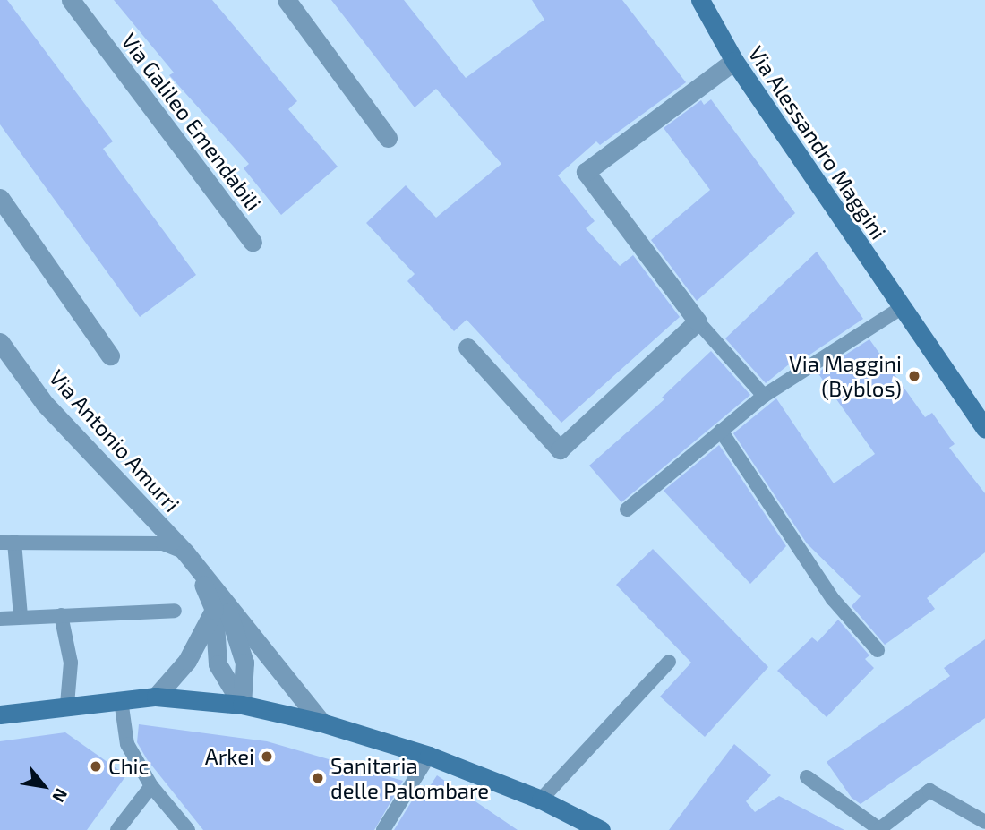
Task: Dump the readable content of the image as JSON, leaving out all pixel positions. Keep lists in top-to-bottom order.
{
  "streets": {
    "street": ["Via Galileo Emendabili", "Via Alessandro Maggini", "Via Antonio Amurri"]
  },
  "places": [
    "Via Maggini (Byblos)",
    "Arkei",
    "Chic",
    "Sanitaria delle Palombare"
  ],
  "north": "bottom right"
}
